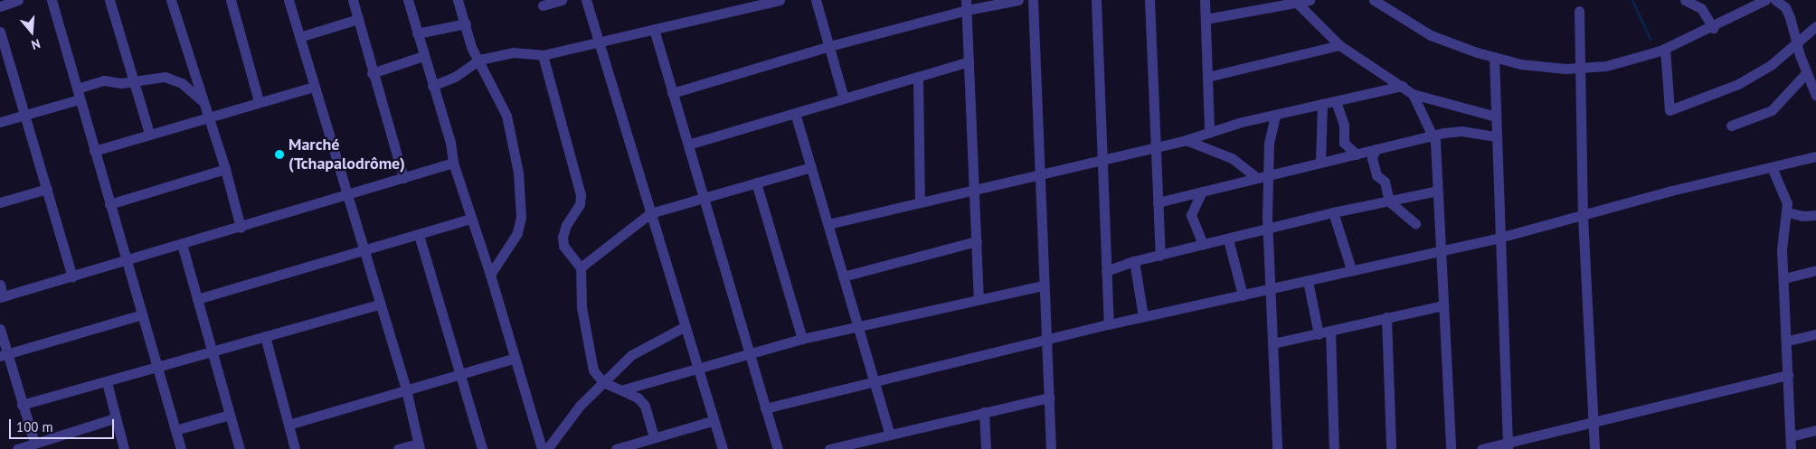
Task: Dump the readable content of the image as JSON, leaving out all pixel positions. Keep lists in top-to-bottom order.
{
  "places": ["Marché (Tchapalodrôme)"],
  "scale_bar": "100 m",
  "north": "bottom"
}
